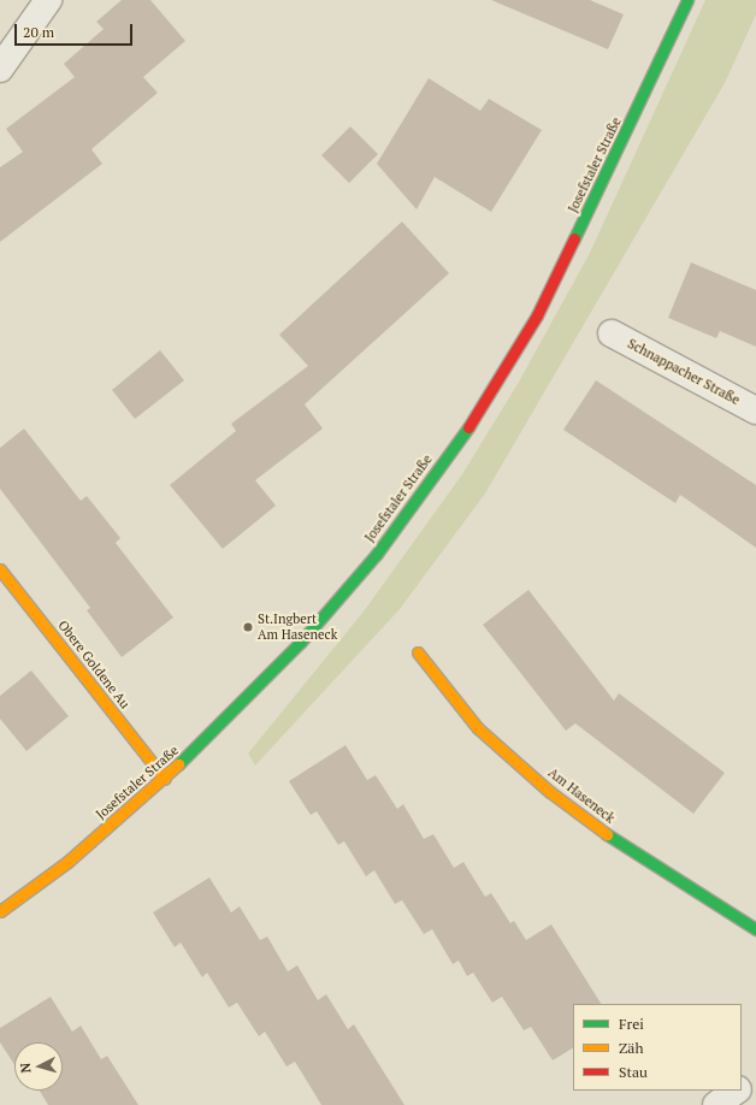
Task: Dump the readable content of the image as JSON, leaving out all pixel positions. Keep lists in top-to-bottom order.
{
  "streets": {
    "street": [
      "Josefstaler Straße",
      "Schnappacher Straße",
      "Obere Goldene Au",
      "Am Haseneck"
    ]
  },
  "crossings": [
    ["Josefstaler Straße", "Obere Goldene Au"]
  ],
  "places": ["St.Ingbert Am Haseneck"],
  "legend": ["Frei", "Zäh", "Stau"],
  "scale_bar": "20 m",
  "north": "left"
}
